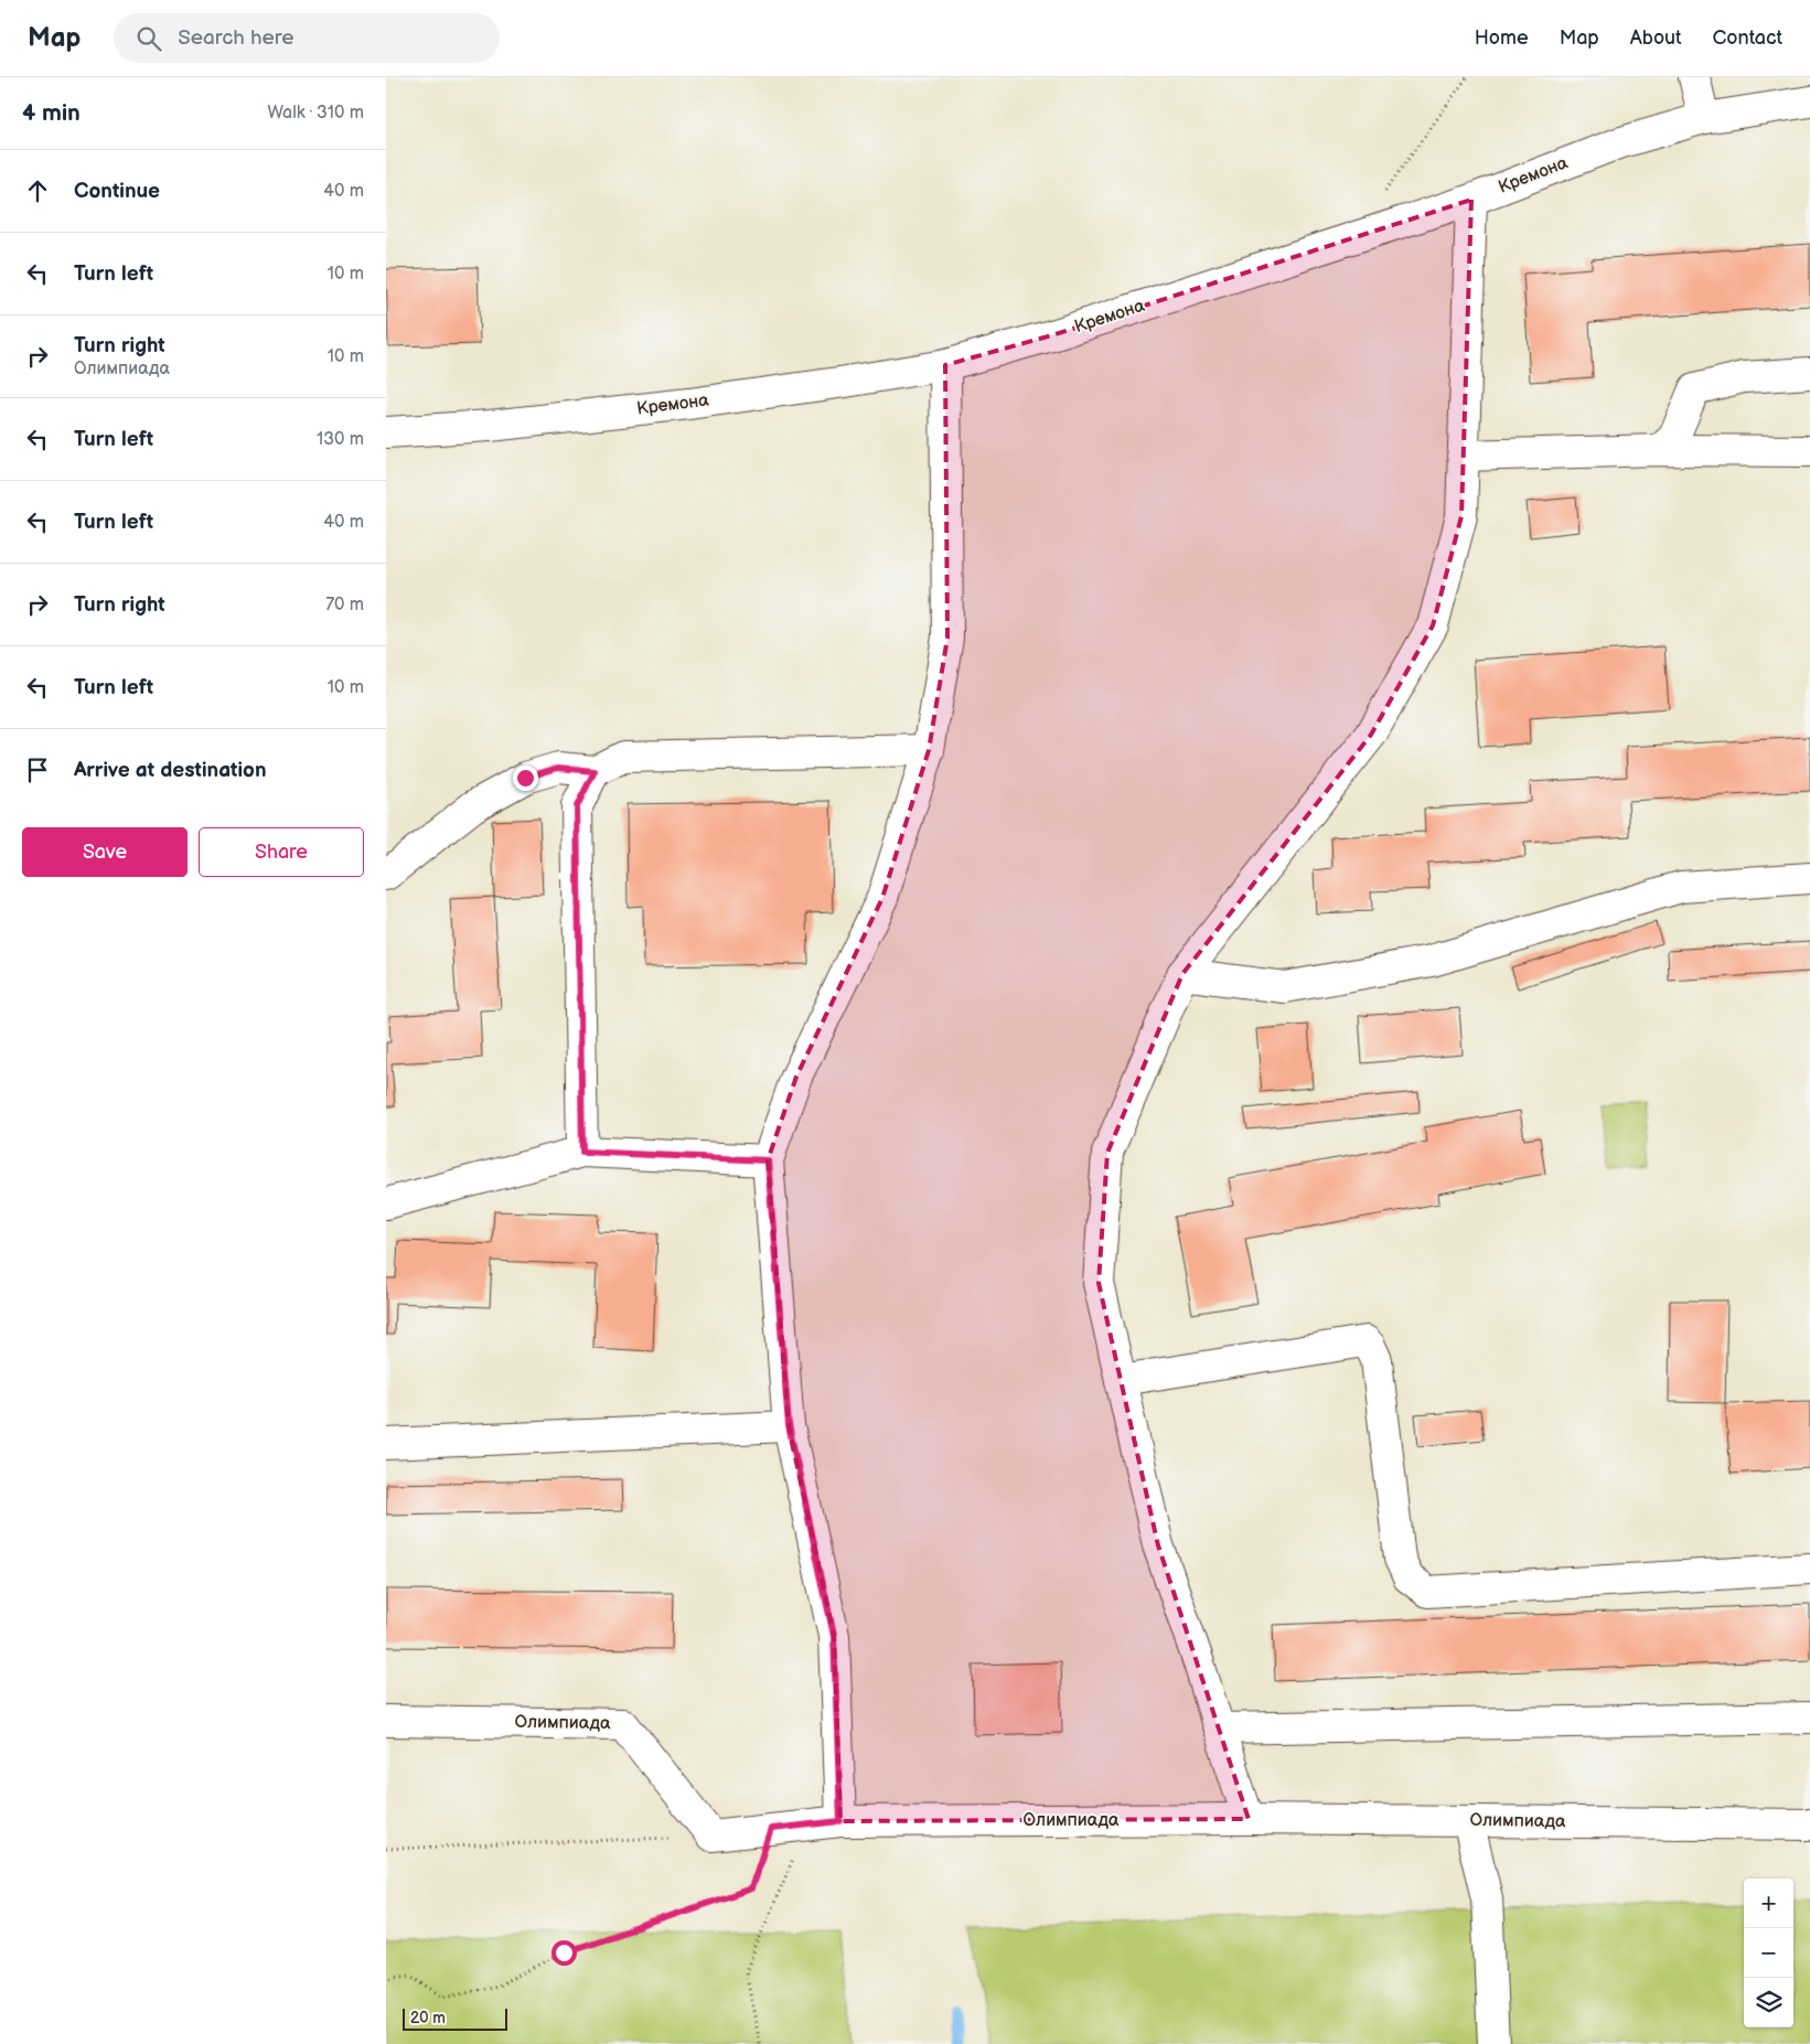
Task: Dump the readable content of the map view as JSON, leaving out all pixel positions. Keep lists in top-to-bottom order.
{
  "streets": {
    "street": ["Кремона", "Олимпиада"]
  },
  "scale_bar": "20 m",
  "page": {
    "header": "Map",
    "search": "Search here",
    "nav": [
      "Home",
      "Map",
      "About",
      "Contact"
    ],
    "heading": ["4 min", "Walk · 310 m"],
    "list": [
      ["Continue", "40 m"],
      ["Turn left", "10 m"],
      ["Turn right", "Олимпиада", "10 m"],
      ["Turn left", "130 m"],
      ["Turn left", "40 m"],
      ["Turn right", "70 m"],
      ["Turn left", "10 m"],
      "Arrive at destination"
    ],
    "buttons": ["Save", "Share"],
    "map_buttons": ["+", "−"],
    "scale": "20 m"
  }
}
